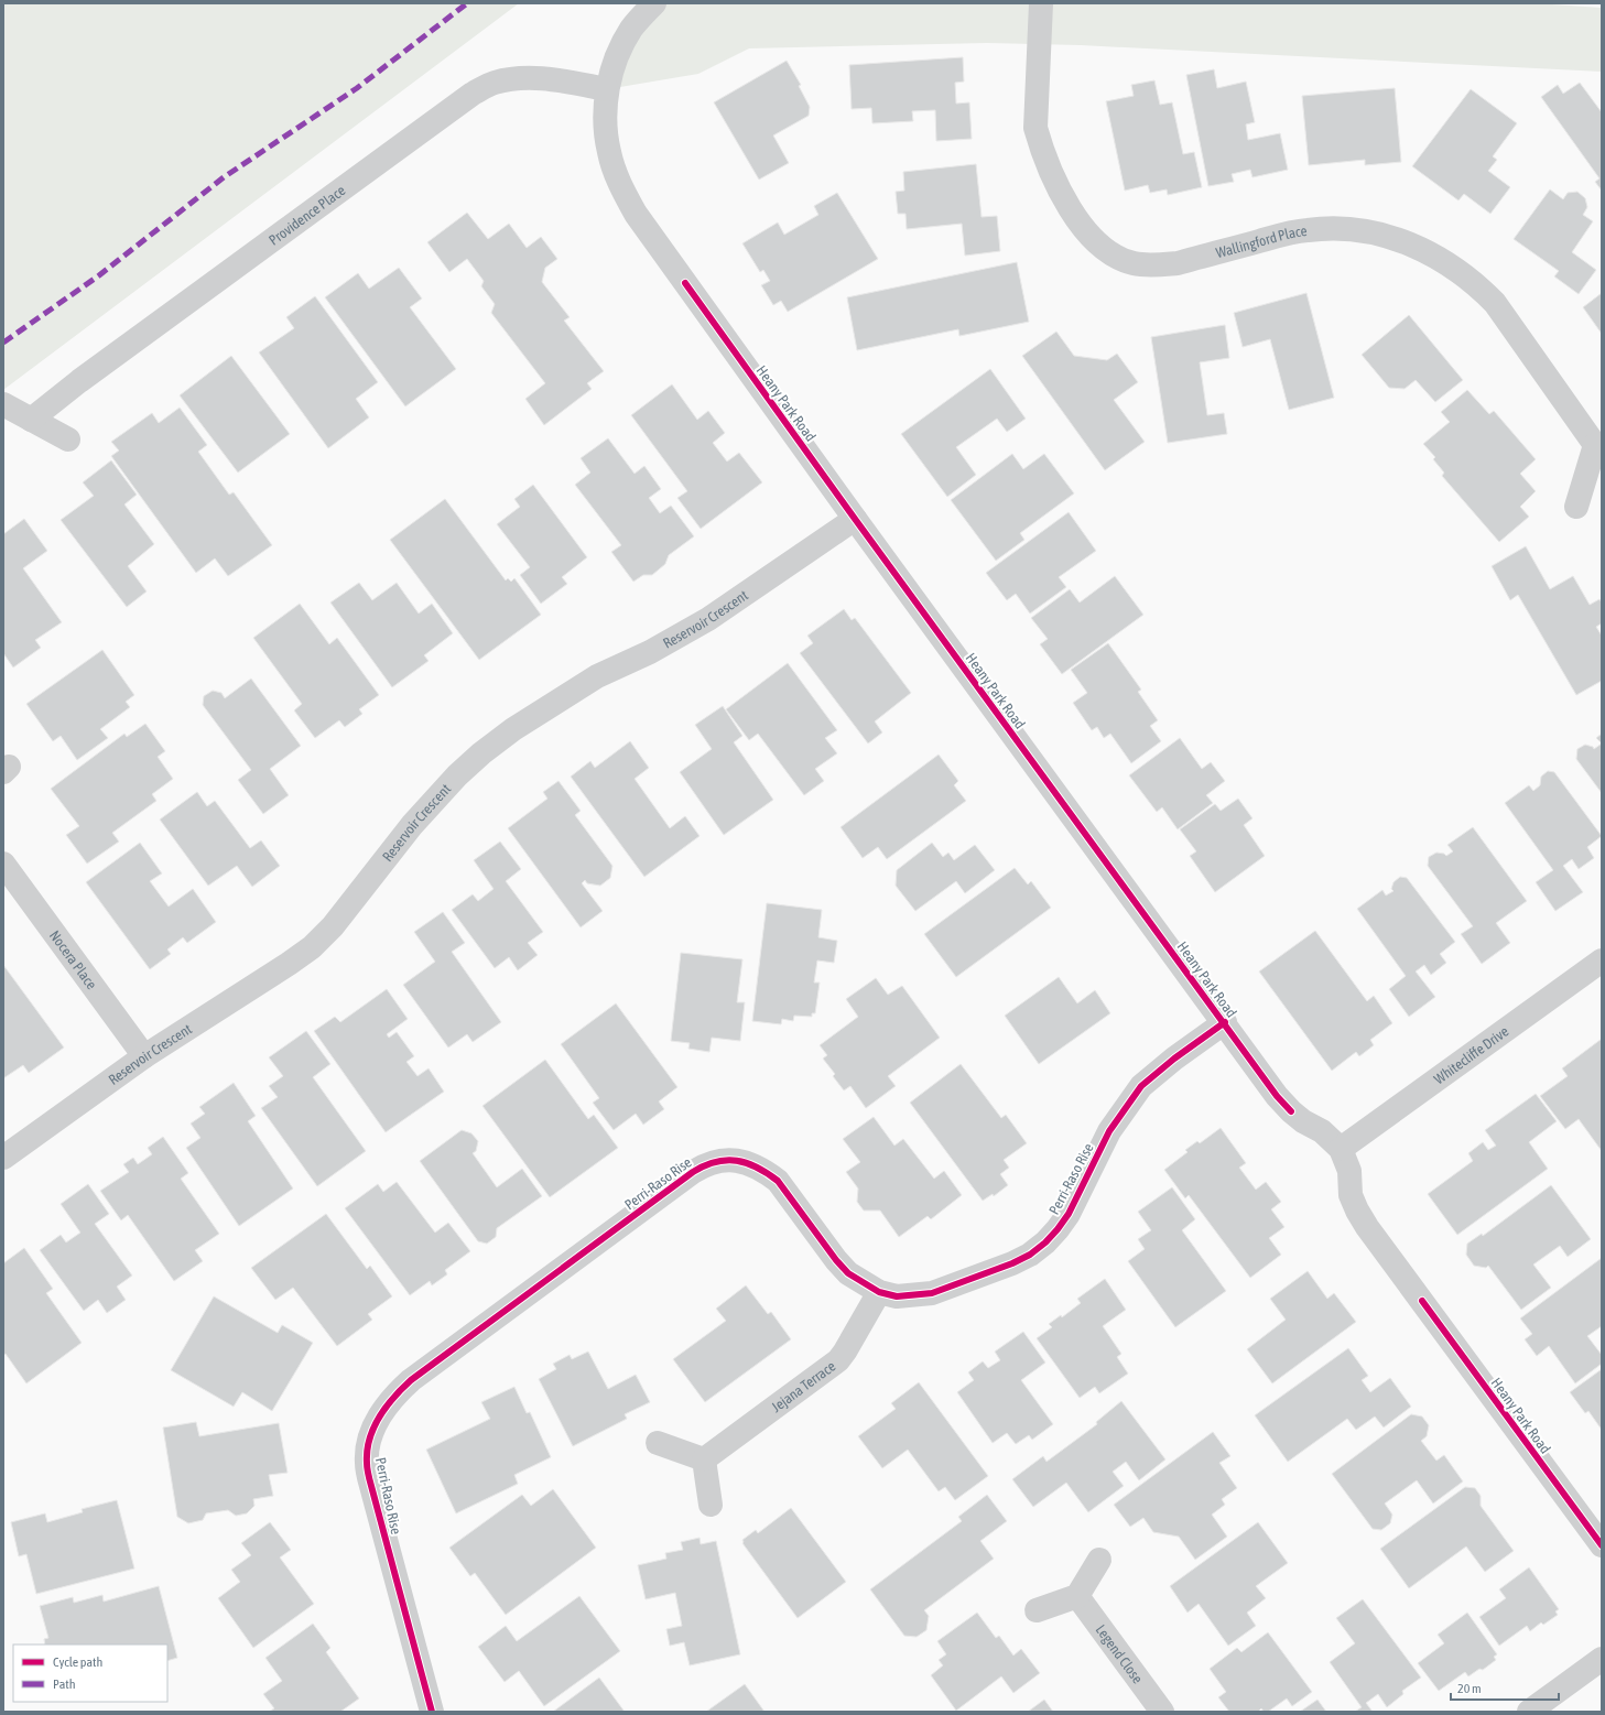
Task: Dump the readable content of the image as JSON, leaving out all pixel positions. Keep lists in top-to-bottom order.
{
  "streets": {
    "street": [
      "Providence Place",
      "Wallingford Place",
      "Heany Park Road",
      "Reservoir Crescent",
      "Nocera Place",
      "Whitecliffe Drive",
      "Perri-Raso Rise",
      "Jejana Terrace",
      "Legend Close"
    ]
  },
  "crossings": [
    ["Providence Place", "Heany Park Road"],
    ["Heany Park Road", "Reservoir Crescent"],
    ["Heany Park Road", "Whitecliffe Drive"],
    ["Heany Park Road", "Perri-Raso Rise"],
    ["Reservoir Crescent", "Nocera Place"],
    ["Perri-Raso Rise", "Jejana Terrace"]
  ],
  "legend": ["Cycle path", "Path"],
  "scale_bar": "20 m"
}
